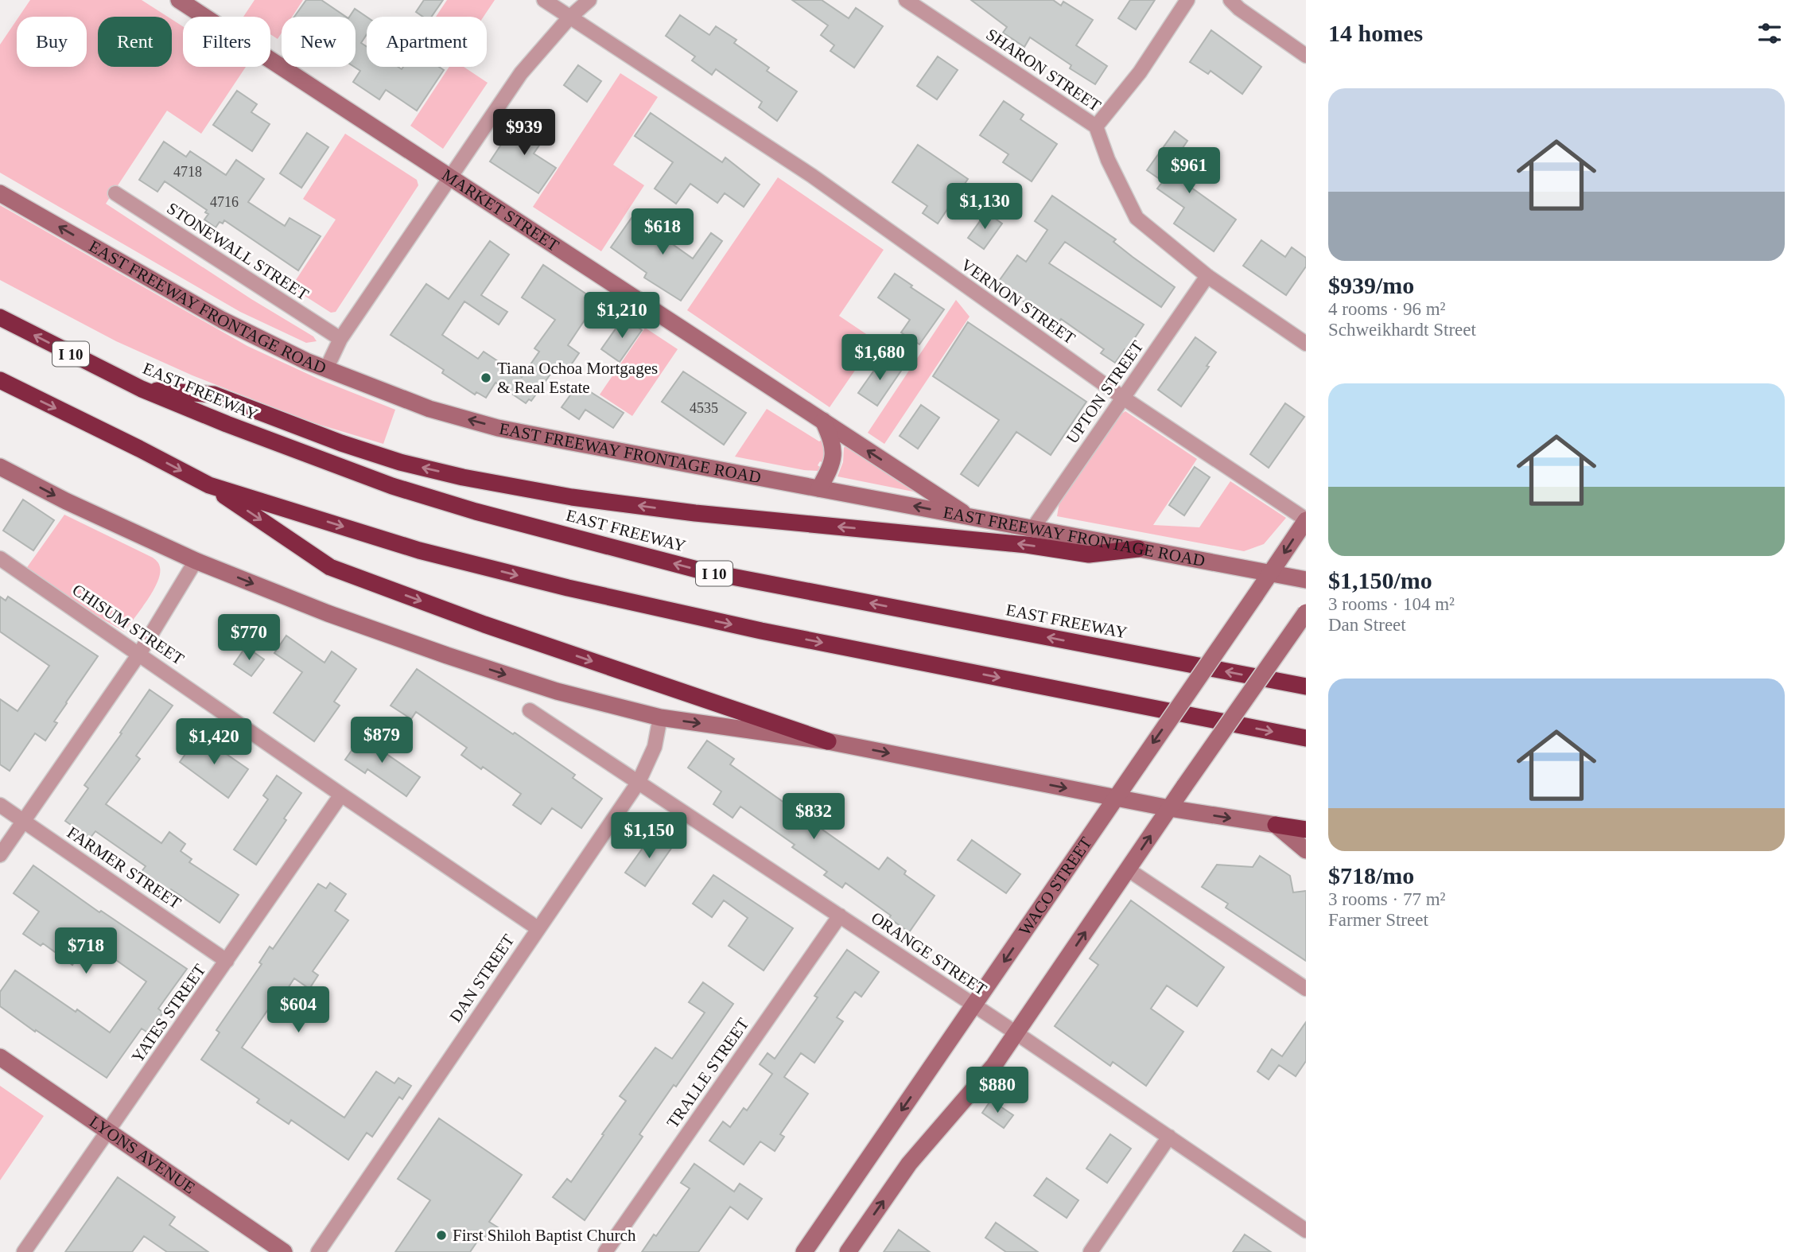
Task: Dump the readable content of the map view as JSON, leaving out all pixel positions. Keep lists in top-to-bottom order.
{
  "streets": {
    "highway": ["I 10", "EAST FREEWAY"],
    "main road": [
      "MARKET STREET",
      "EAST FREEWAY FRONTAGE ROAD",
      "WACO STREET",
      "LYONS AVENUE"
    ],
    "street": [
      "SHARON STREET",
      "STONEWALL STREET",
      "VERNON STREET",
      "UPTON STREET",
      "CHISUM STREET",
      "FARMER STREET",
      "ORANGE STREET",
      "DAN STREET",
      "YATES STREET",
      "TRALLE STREET"
    ]
  },
  "crossings": [
    ["SHARON STREET", "UPTON STREET"],
    ["MARKET STREET", "EAST FREEWAY FRONTAGE ROAD"],
    ["VERNON STREET", "UPTON STREET"],
    ["VERNON STREET", "WACO STREET"],
    ["EAST FREEWAY FRONTAGE ROAD", "UPTON STREET"],
    ["EAST FREEWAY FRONTAGE ROAD", "WACO STREET"],
    ["CHISUM STREET", "DAN STREET"],
    ["CHISUM STREET", "YATES STREET"],
    ["FARMER STREET", "YATES STREET"],
    ["WACO STREET", "ORANGE STREET"],
    ["ORANGE STREET", "DAN STREET"],
    ["ORANGE STREET", "TRALLE STREET"],
    ["YATES STREET", "LYONS AVENUE"]
  ],
  "one_way": ["EAST FREEWAY FRONTAGE ROAD"],
  "places": ["Tiana Ochoa Mortgages & Real Estate", "First Shiloh Baptist Church"],
  "house_numbers": ["4718", "4716", "4535"],
  "page": {
    "heading": "14 homes",
    "chip": [
      "Buy",
      "Rent",
      "Filters",
      "New",
      "Apartment"
    ],
    "list": [
      {
        "name": "$939/mo",
        "note": "4 rooms · 96 m² · Schweikhardt Street"
      },
      {
        "name": "$1,150/mo",
        "note": "3 rooms · 104 m² · Dan Street"
      },
      {
        "name": "$718/mo",
        "note": "3 rooms · 77 m² · Farmer Street"
      }
    ],
    "price": [
      "$939",
      "$961",
      "$1,130",
      "$618",
      "$1,210",
      "$1,680",
      "$770",
      "$879",
      "$1,420",
      "$832",
      "$1,150",
      "$718",
      "$604",
      "$880"
    ]
  }
}
